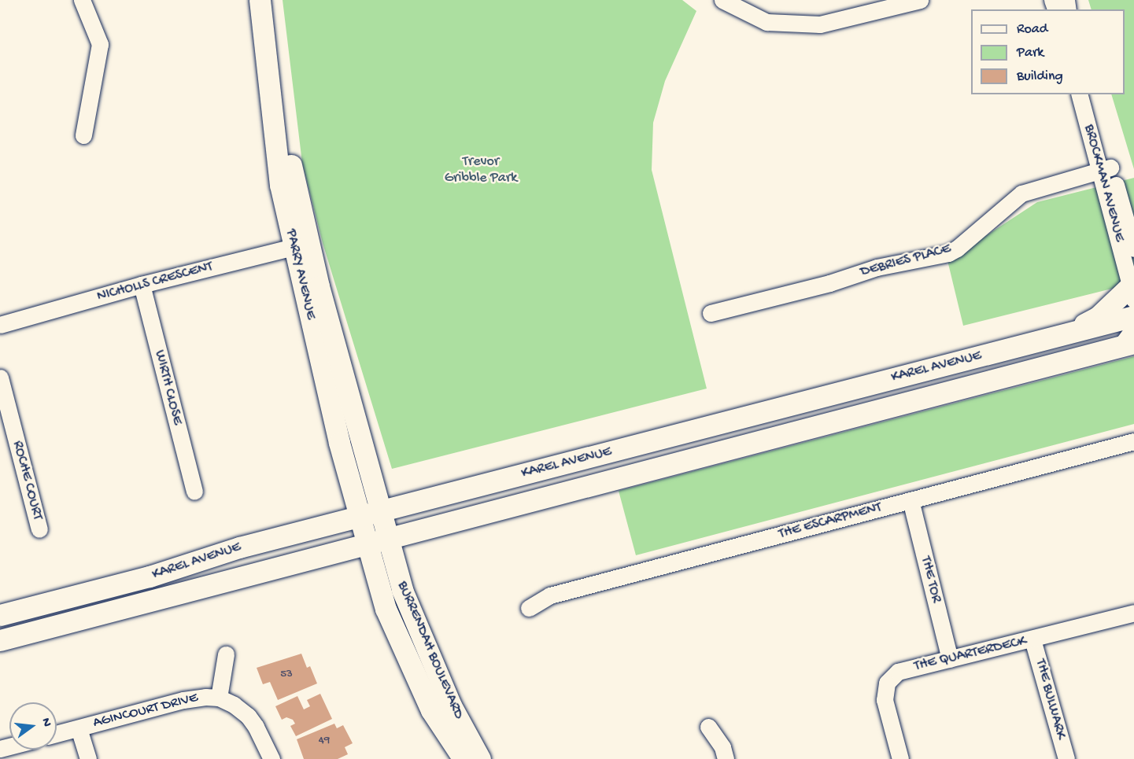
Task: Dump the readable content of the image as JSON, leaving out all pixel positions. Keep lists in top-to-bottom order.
{
  "streets": {
    "main road": ["PARRY AVENUE", "KAREL AVENUE", "BURRENDAH BOULEVARD"],
    "street": [
      "BROCKMAN AVENUE",
      "DEBRIES PLACE",
      "NICHOLLS CRESCENT",
      "WIRTH CLOSE",
      "ROCHE COURT",
      "THE ESCARPMENT",
      "THE TOR",
      "THE QUARTERDECK",
      "THE BULWARK",
      "AGINCOURT DRIVE"
    ]
  },
  "crossings": [
    ["BROCKMAN AVENUE", "DEBRIES PLACE"],
    ["PARRY AVENUE", "NICHOLLS CRESCENT"],
    ["PARRY AVENUE", "KAREL AVENUE"],
    ["PARRY AVENUE", "BURRENDAH BOULEVARD"],
    ["NICHOLLS CRESCENT", "WIRTH CLOSE"],
    ["KAREL AVENUE", "BURRENDAH BOULEVARD"],
    ["THE ESCARPMENT", "THE TOR"],
    ["THE TOR", "THE QUARTERDECK"],
    ["THE QUARTERDECK", "THE BULWARK"]
  ],
  "parks": ["Trevor Gribble Park"],
  "house_numbers": ["53", "49"],
  "legend": ["Road", "Park", "Building"],
  "north": "right"
}
